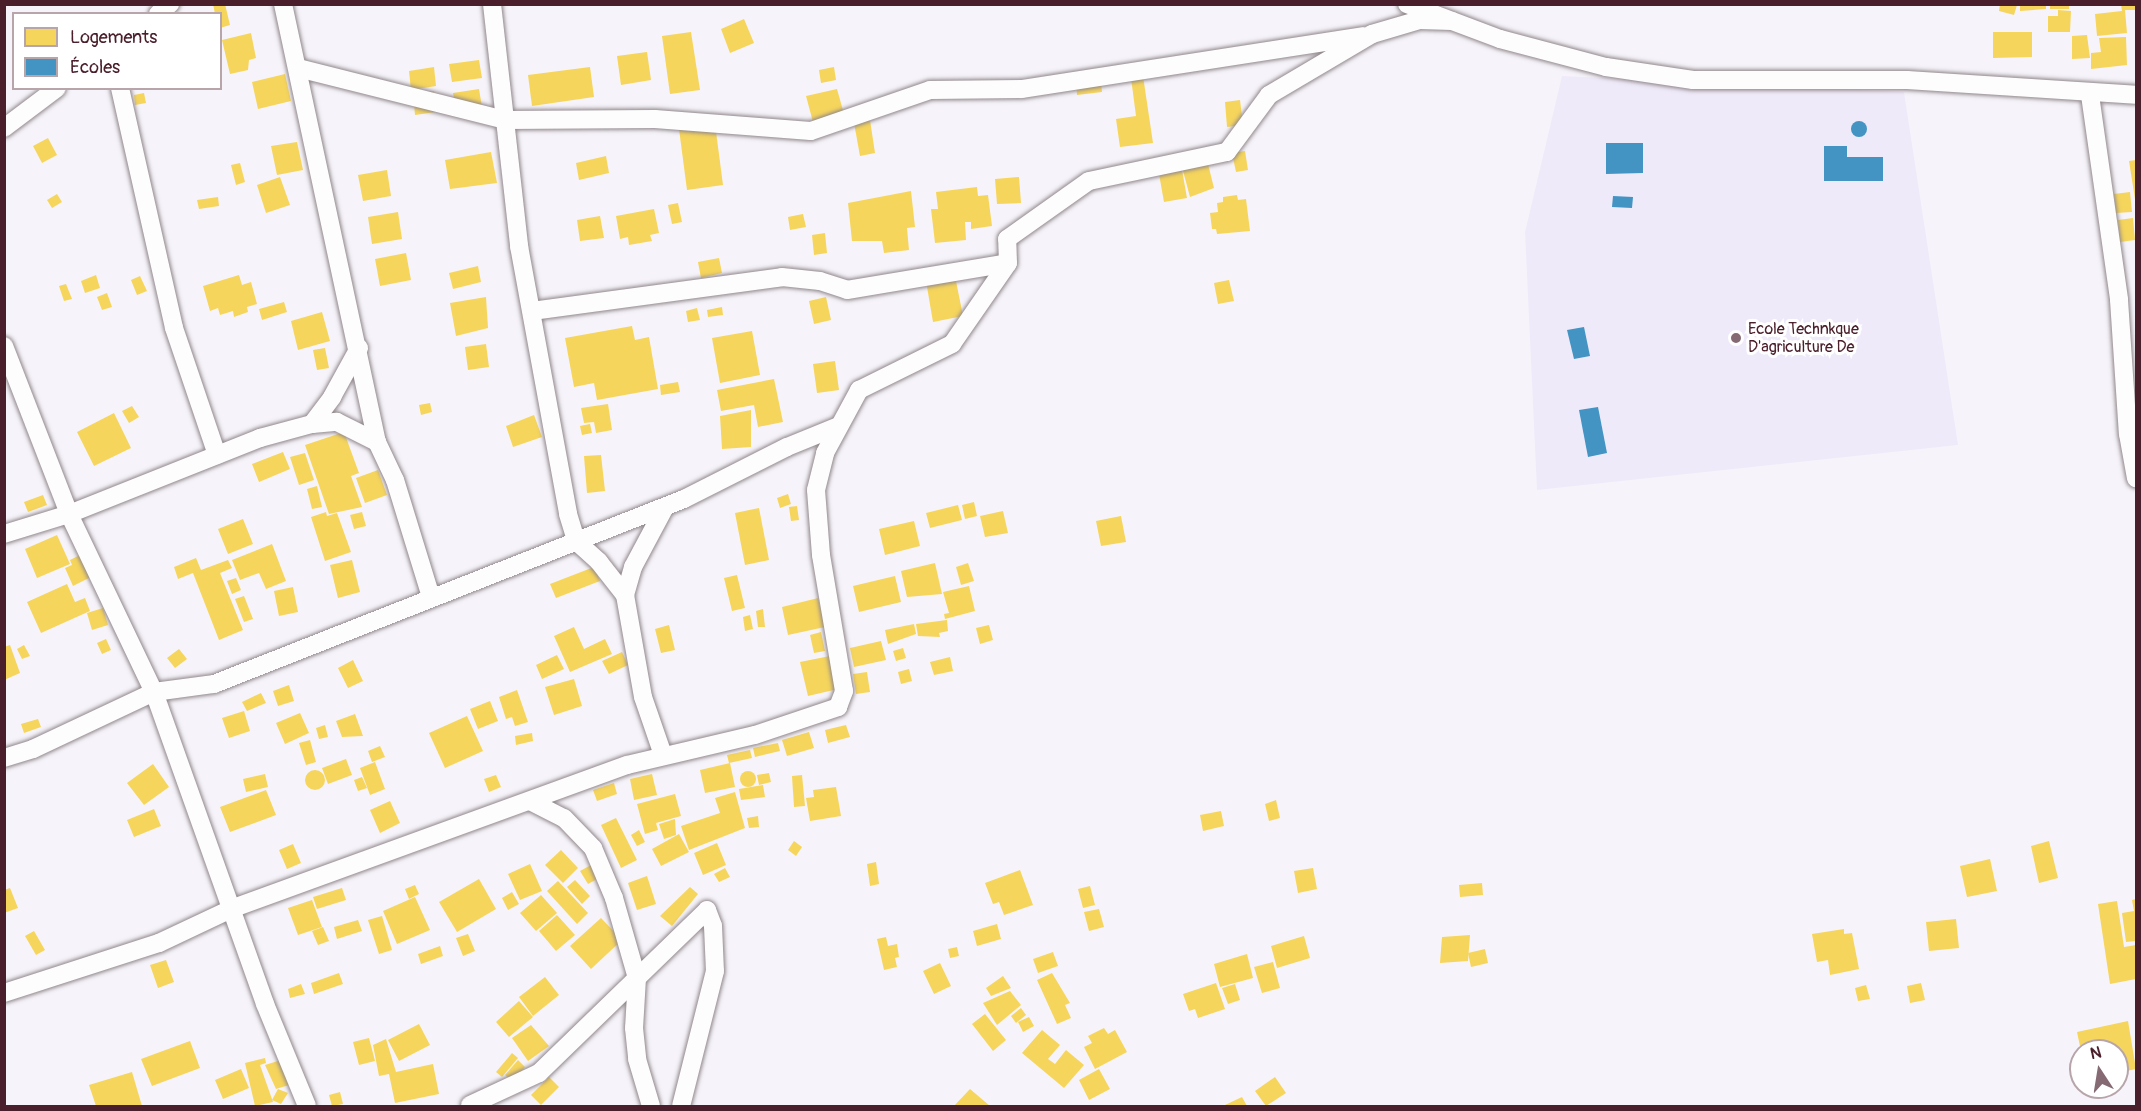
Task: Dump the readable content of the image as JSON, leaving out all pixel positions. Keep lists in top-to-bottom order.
{
  "places": ["Ecole Technkque D'agriculture De"],
  "legend": ["Logements", "Écoles"],
  "north": "top"
}
